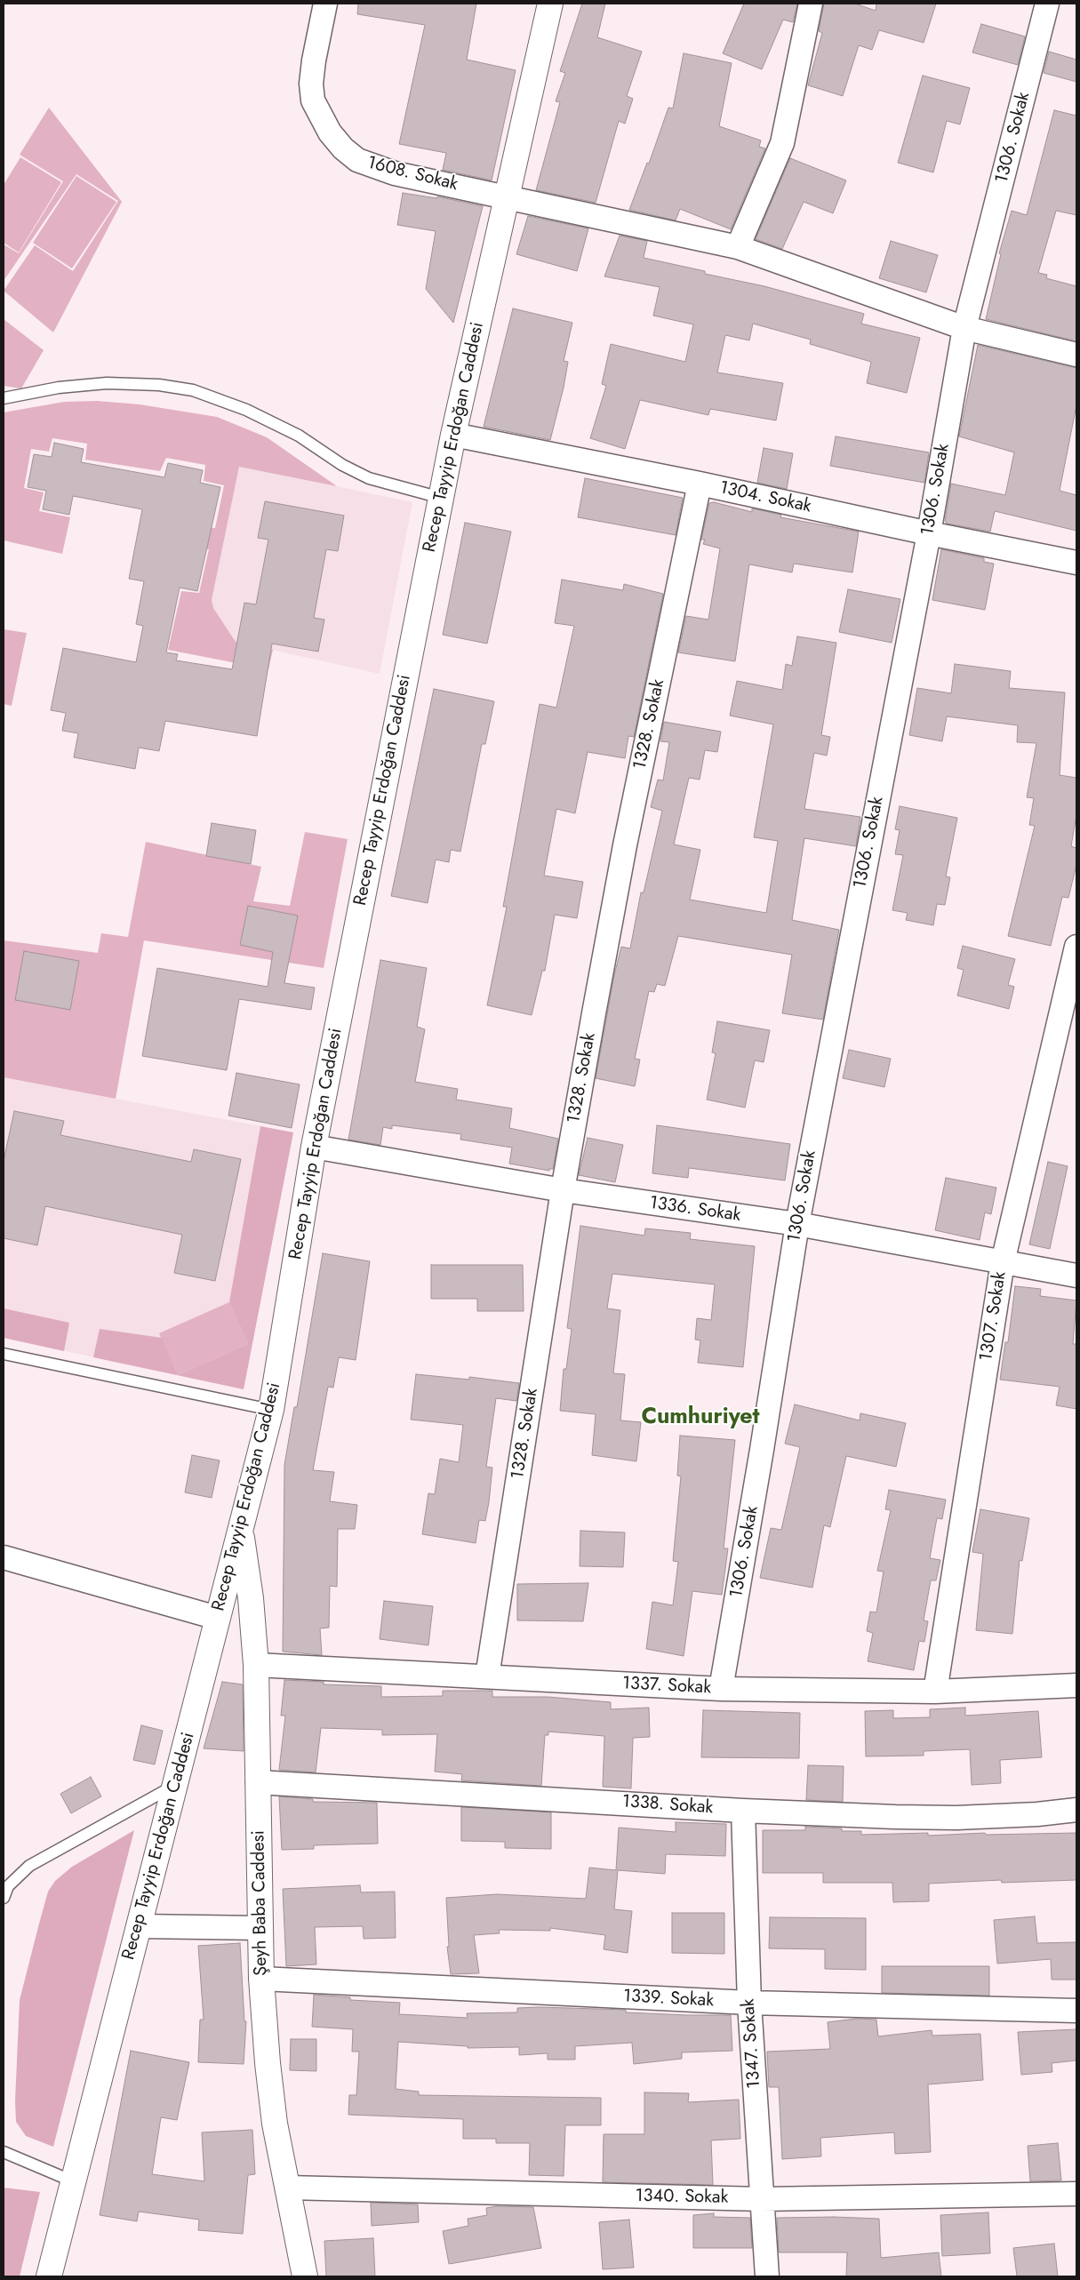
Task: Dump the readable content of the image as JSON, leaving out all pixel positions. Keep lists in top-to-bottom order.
{
  "streets": {
    "street": [
      "1306. Sokak",
      "1608. Sokak",
      "Recep Tayyip Erdoğan Caddesi",
      "1304. Sokak",
      "1328. Sokak",
      "1336. Sokak",
      "1307. Sokak",
      "1337. Sokak",
      "1338. Sokak",
      "Şeyh Baba Caddesi",
      "1339. Sokak",
      "1347. Sokak",
      "1340. Sokak"
    ]
  },
  "crossings": [
    ["1306. Sokak", "1608. Sokak"],
    ["1306. Sokak", "1304. Sokak"],
    ["1306. Sokak", "1336. Sokak"],
    ["1306. Sokak", "1337. Sokak"],
    ["1608. Sokak", "Recep Tayyip Erdoğan Caddesi"],
    ["Recep Tayyip Erdoğan Caddesi", "1304. Sokak"],
    ["Recep Tayyip Erdoğan Caddesi", "1336. Sokak"],
    ["Recep Tayyip Erdoğan Caddesi", "Şeyh Baba Caddesi"],
    ["1304. Sokak", "1328. Sokak"],
    ["1328. Sokak", "1336. Sokak"],
    ["1328. Sokak", "1337. Sokak"],
    ["1336. Sokak", "1307. Sokak"],
    ["1307. Sokak", "1337. Sokak"],
    ["1337. Sokak", "Şeyh Baba Caddesi"],
    ["1338. Sokak", "Şeyh Baba Caddesi"],
    ["1338. Sokak", "1347. Sokak"],
    ["Şeyh Baba Caddesi", "1339. Sokak"],
    ["Şeyh Baba Caddesi", "1340. Sokak"],
    ["1339. Sokak", "1347. Sokak"],
    ["1347. Sokak", "1340. Sokak"]
  ],
  "districts": ["Cumhuriyet"]
}
